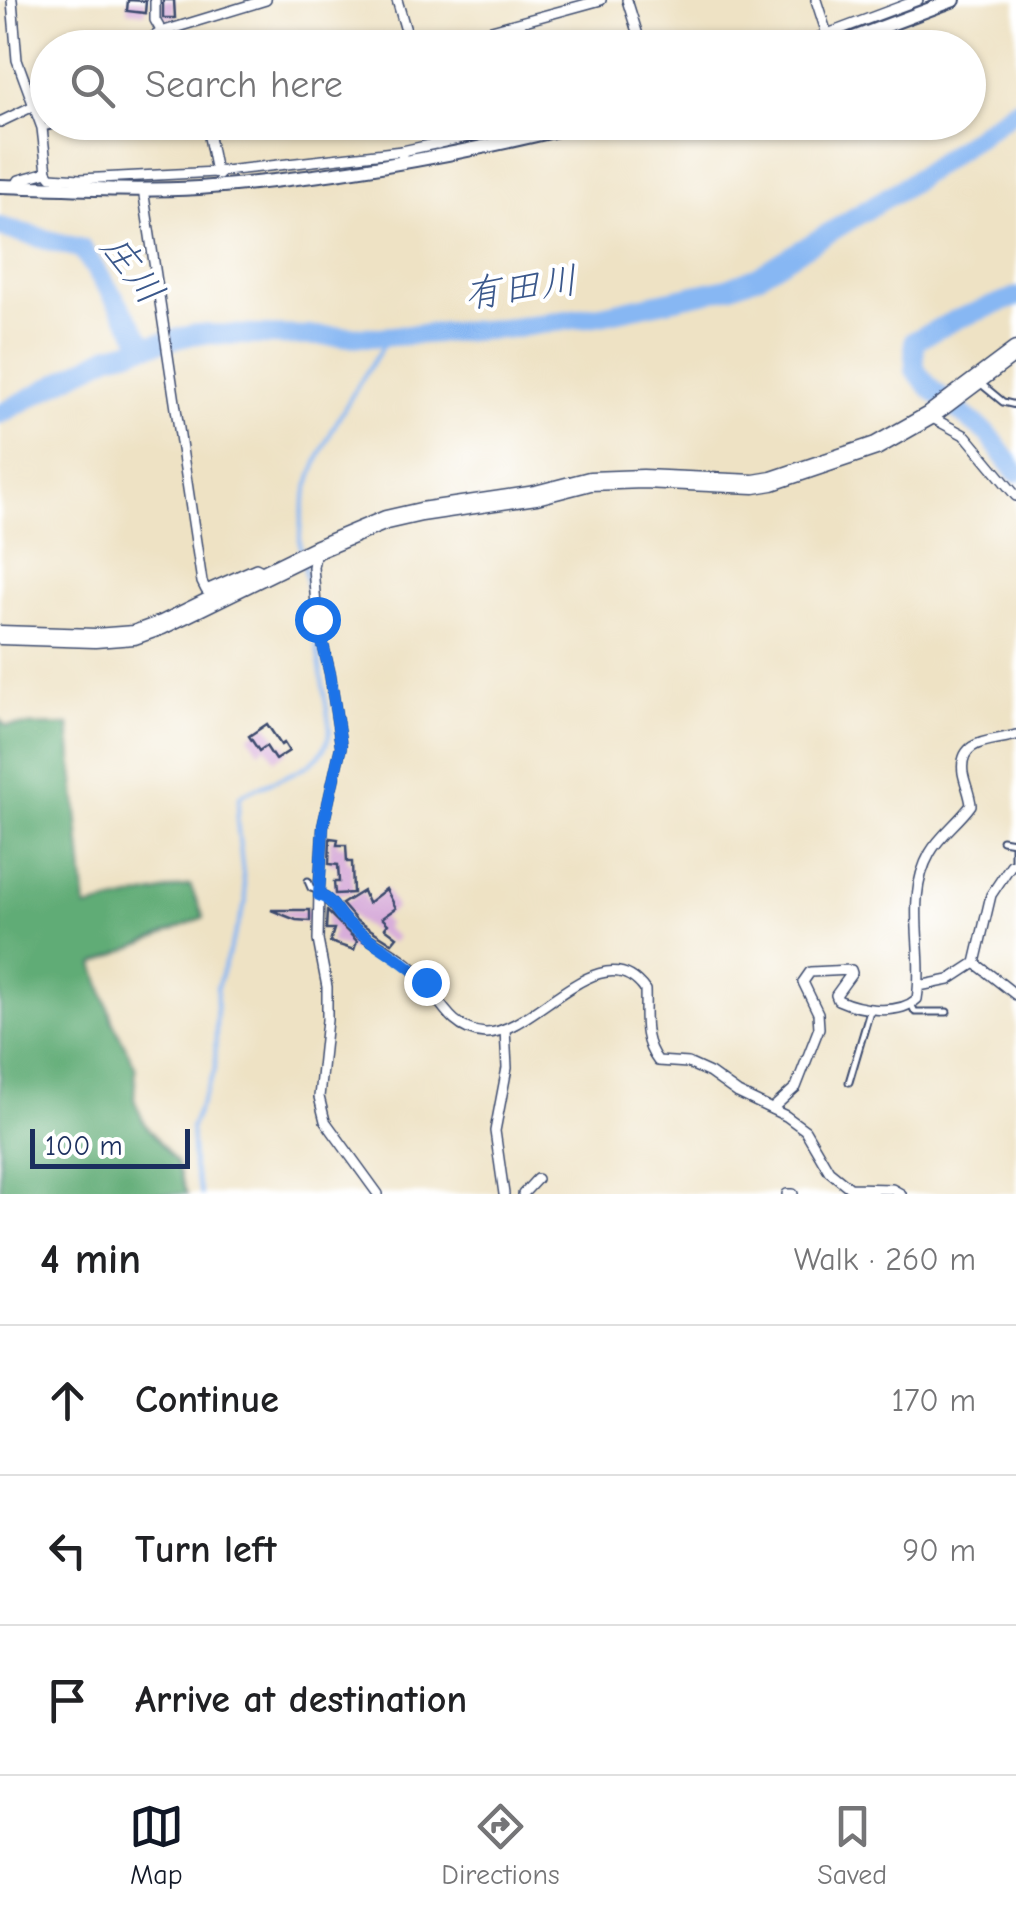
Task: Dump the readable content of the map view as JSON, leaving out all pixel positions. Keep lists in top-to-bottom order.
{
  "water": ["庄川", "有田川"],
  "scale_bar": "100 m",
  "page": {
    "search": "Search here",
    "scale": "100 m",
    "heading": ["4 min", "Walk · 260 m"],
    "list": [
      ["Continue", "170 m"],
      ["Turn left", "90 m"],
      "Arrive at destination"
    ],
    "nav": ["Map", "Directions", "Saved"]
  }
}
